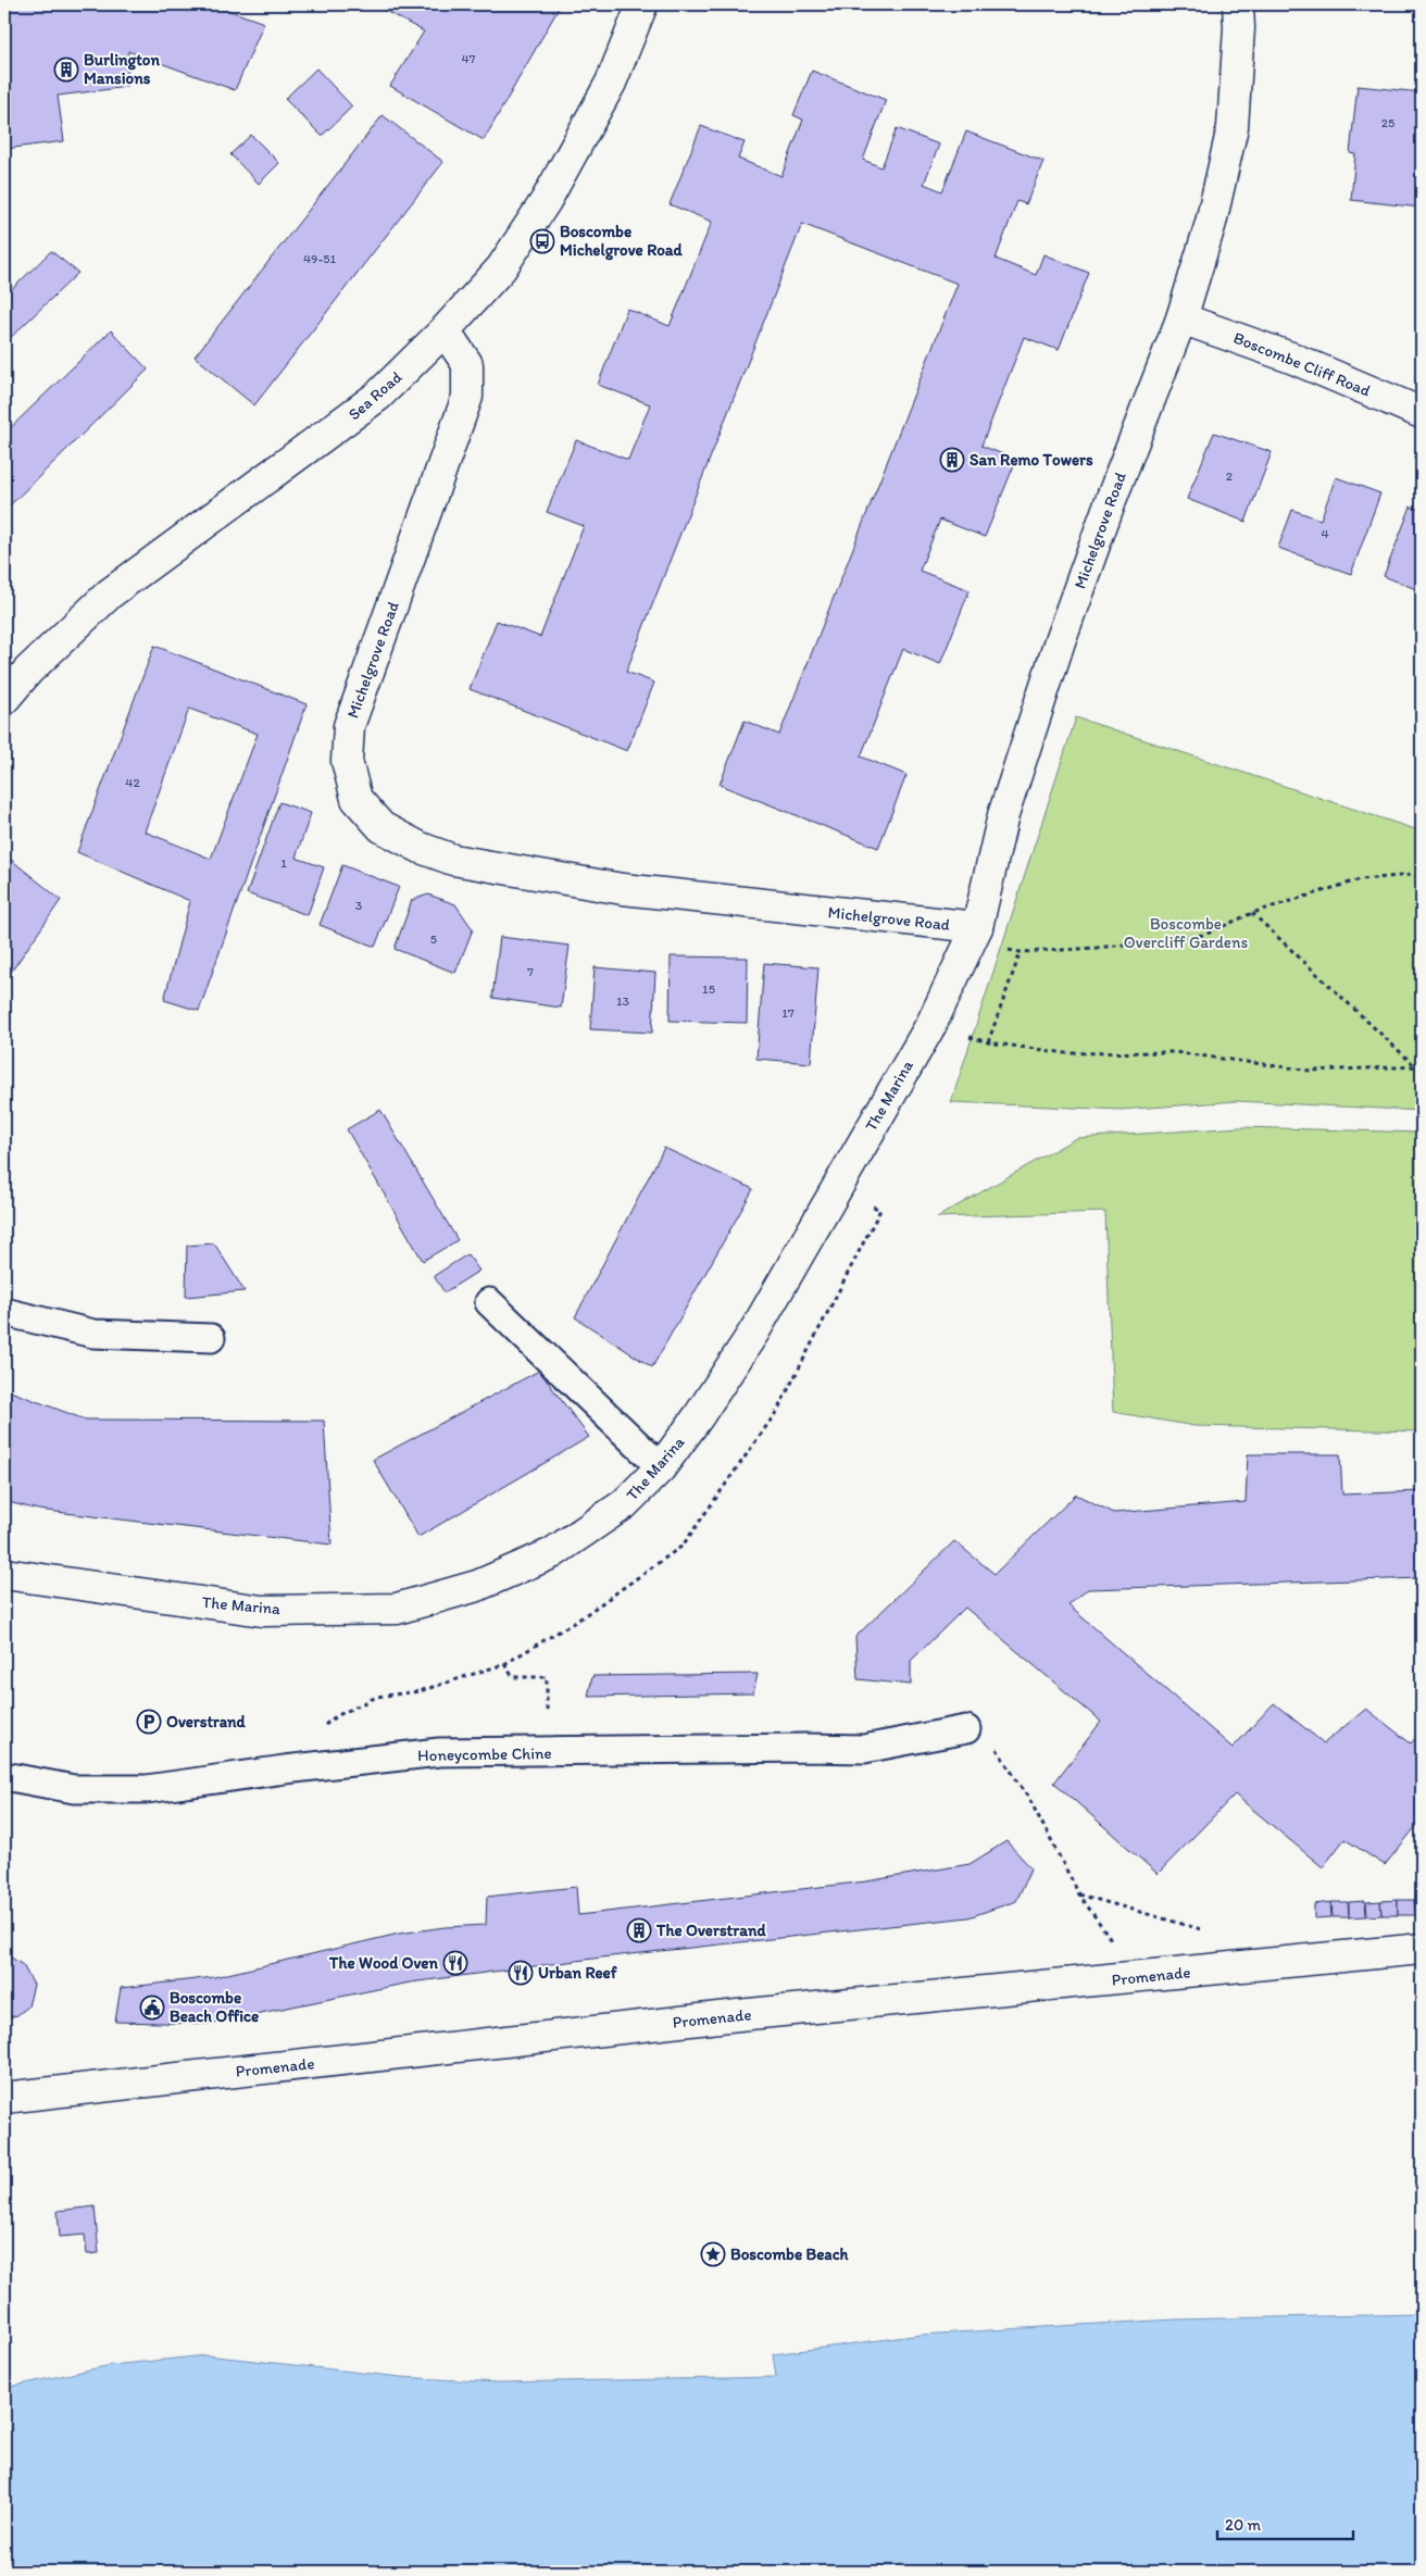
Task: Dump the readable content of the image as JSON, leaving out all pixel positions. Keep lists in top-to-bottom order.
{
  "streets": {
    "street": [
      "Boscombe Cliff Road",
      "Sea Road",
      "Michelgrove Road",
      "The Marina",
      "Promenade"
    ],
    "lane": ["Honeycombe Chine"]
  },
  "crossings": [
    ["Boscombe Cliff Road", "Michelgrove Road"],
    ["Sea Road", "Michelgrove Road"],
    ["Michelgrove Road", "The Marina"]
  ],
  "parks": ["Boscombe Overcliff Gardens"],
  "places": {
    "building": ["Burlington Mansions", "San Remo Towers", "The Overstrand"],
    "bus stop": ["Boscombe Michelgrove Road"],
    "parking": ["Overstrand"],
    "restaurant": ["The Wood Oven", "Urban Reef"],
    "public building": ["Boscombe Beach Office"],
    "place": ["Boscombe Beach"]
  },
  "house_numbers": [
    "47",
    "25",
    "49-51",
    "2",
    "4",
    "42",
    "1",
    "3",
    "5",
    "7",
    "15",
    "13",
    "17"
  ],
  "scale_bar": "20 m"
}
